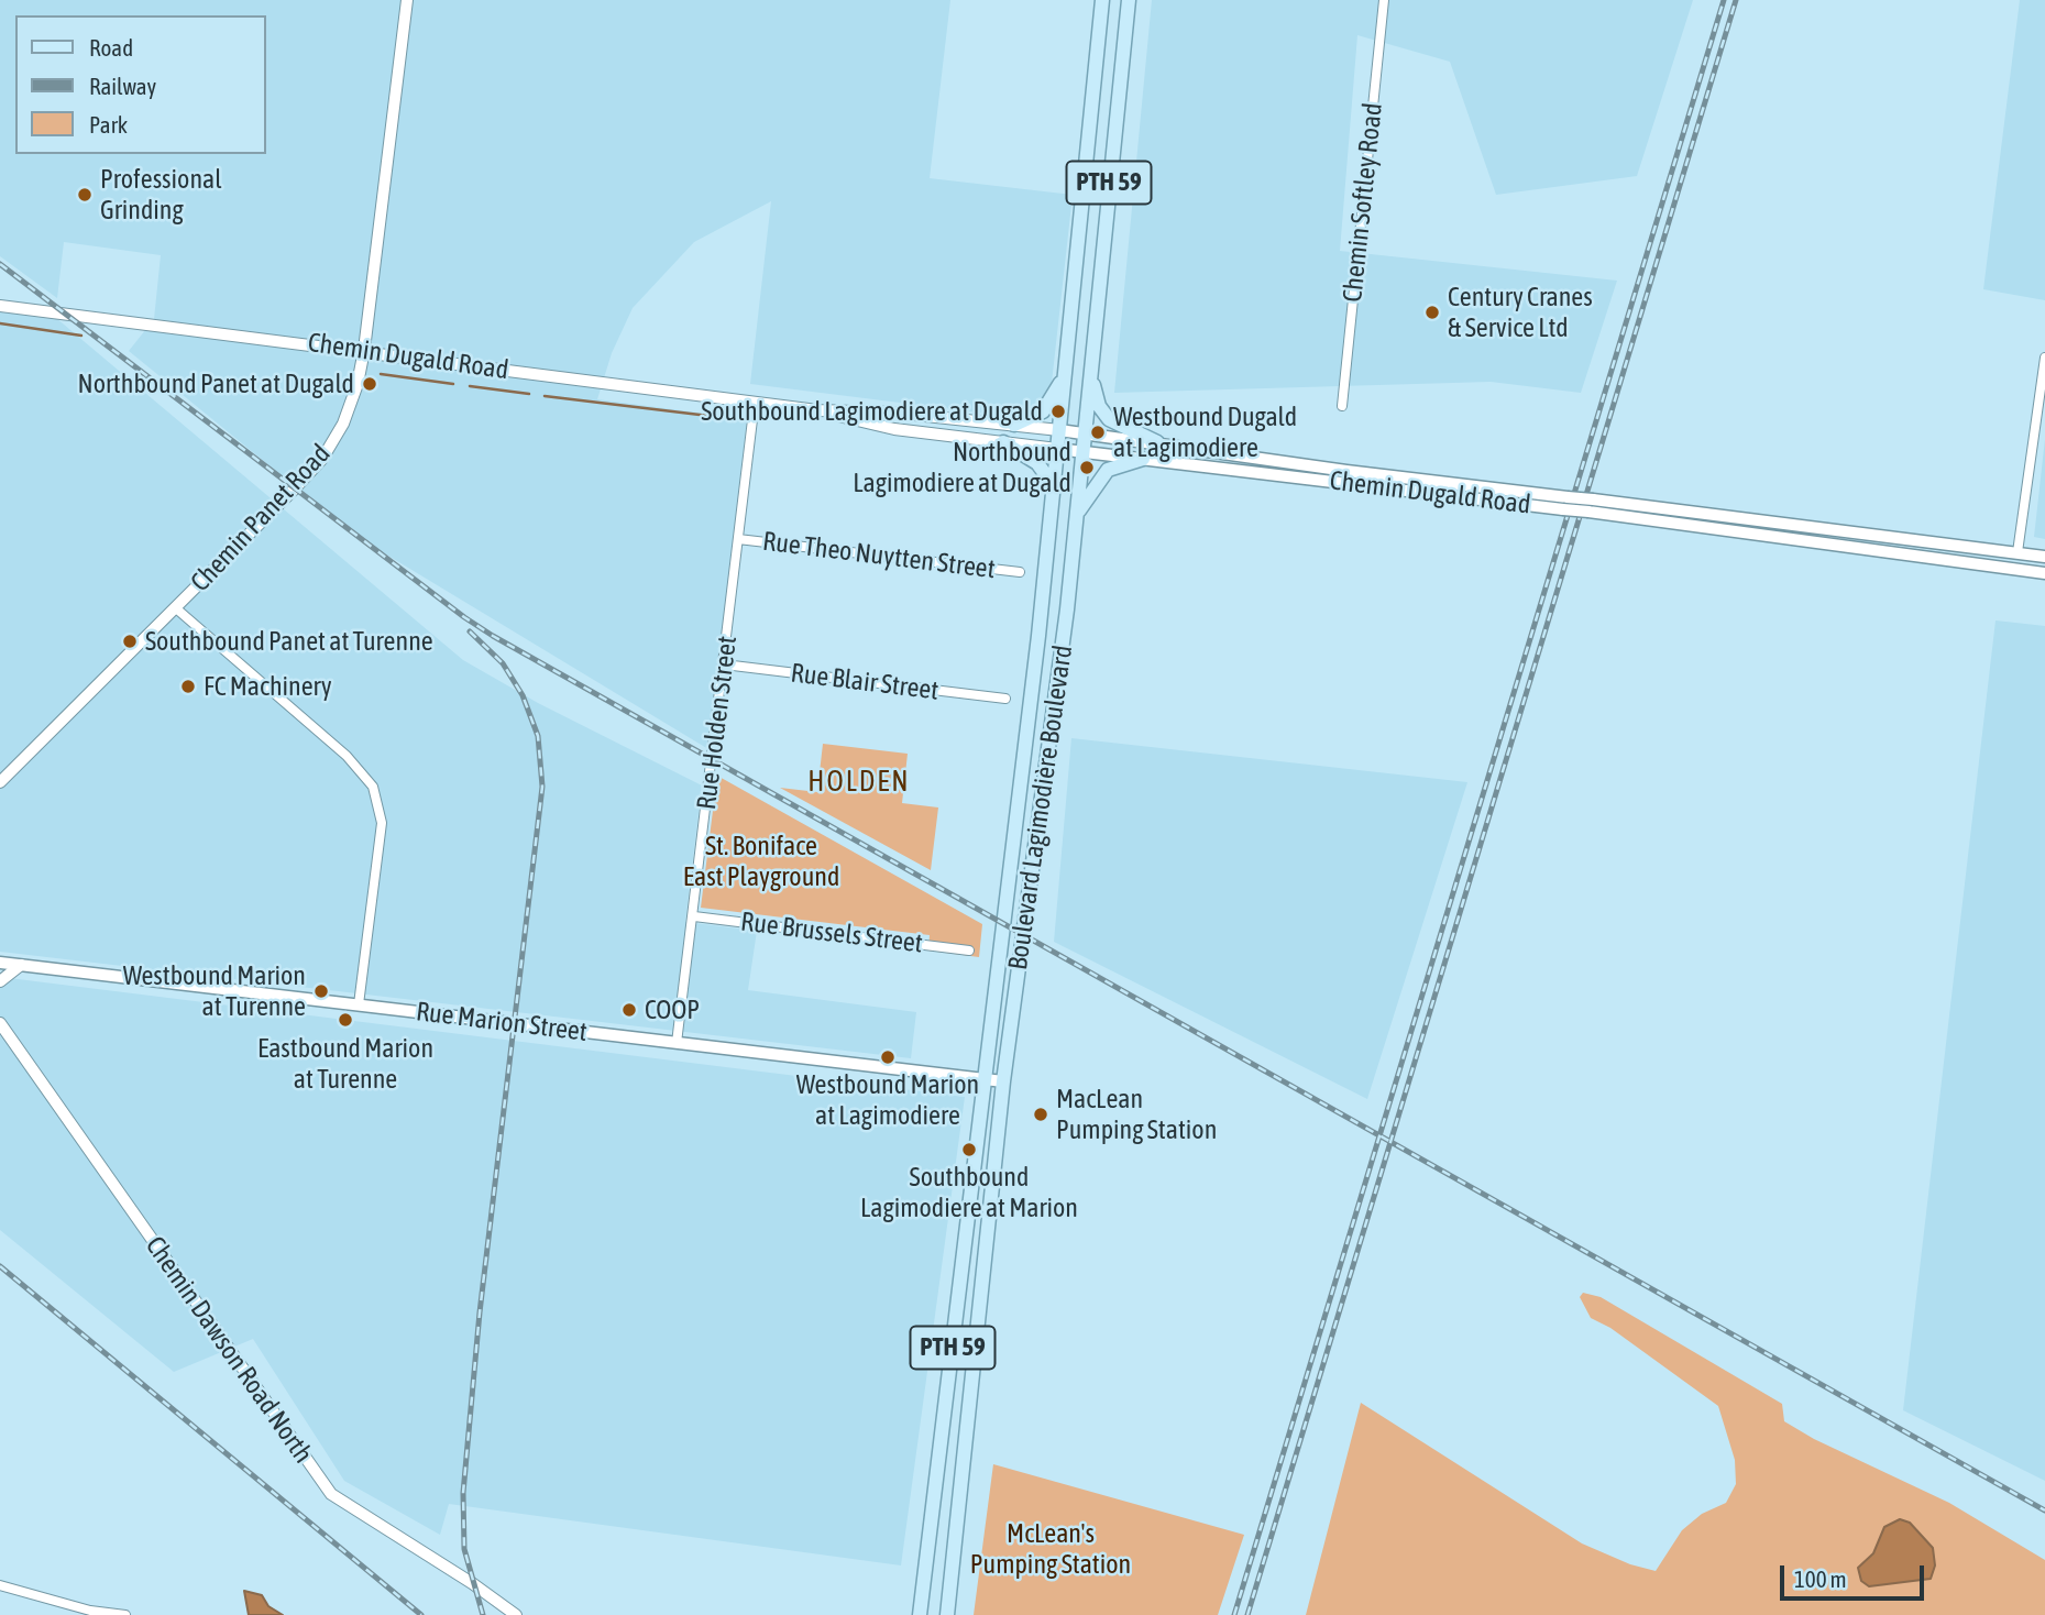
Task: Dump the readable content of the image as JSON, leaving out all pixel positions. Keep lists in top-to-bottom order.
{
  "streets": {
    "main road": [
      "PTH 59",
      "Chemin Dugald Road",
      "Boulevard Lagimodière Boulevard",
      "Rue Marion Street"
    ],
    "street": [
      "Chemin Softley Road",
      "Chemin Panet Road",
      "Rue Theo Nuytten Street",
      "Rue Blair Street",
      "Rue Holden Street",
      "Rue Brussels Street",
      "Chemin Dawson Road North"
    ]
  },
  "crossings": [
    ["Chemin Dugald Road", "Chemin Panet Road"],
    ["Chemin Dugald Road", "Rue Holden Street"],
    ["Chemin Dugald Road", "Boulevard Lagimodière Boulevard"],
    ["Rue Theo Nuytten Street", "Rue Holden Street"],
    ["Rue Blair Street", "Rue Holden Street"],
    ["Rue Holden Street", "Rue Brussels Street"],
    ["Rue Holden Street", "Rue Marion Street"],
    ["Boulevard Lagimodière Boulevard", "Rue Marion Street"]
  ],
  "districts": ["HOLDEN"],
  "parks": ["St. Boniface East Playground", "McLean's Pumping Station"],
  "places": [
    "Professional Grinding",
    "Century Cranes & Service Ltd",
    "Northbound Panet at Dugald",
    "Southbound Lagimodiere at Dugald",
    "Westbound Dugald at Lagimodiere",
    "Northbound Lagimodiere at Dugald",
    "Southbound Panet at Turenne",
    "FC Machinery",
    "Westbound Marion at Turenne",
    "COOP",
    "Eastbound Marion at Turenne",
    "Westbound Marion at Lagimodiere",
    "MacLean Pumping Station",
    "Southbound Lagimodiere at Marion"
  ],
  "legend": ["Road", "Railway", "Park"],
  "scale_bar": "100 m"
}
